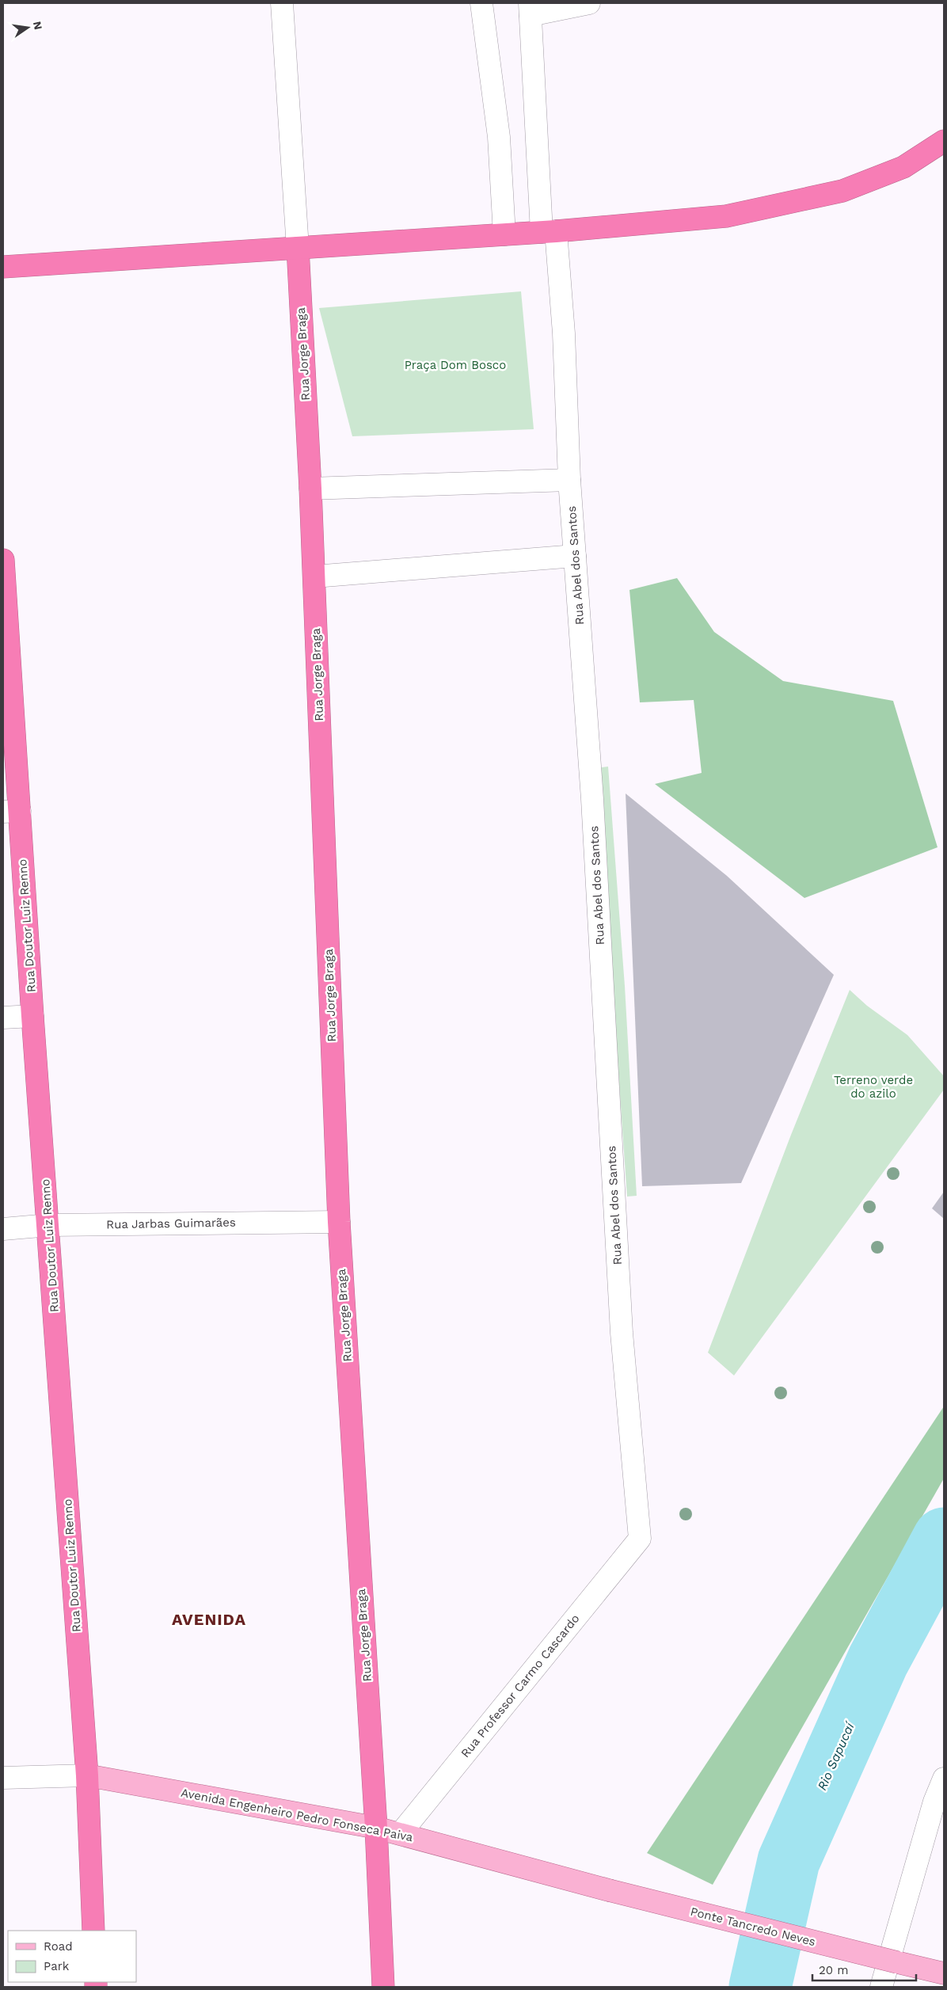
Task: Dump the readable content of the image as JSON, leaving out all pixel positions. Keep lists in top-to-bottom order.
{
  "streets": {
    "highway": ["Rua Jorge Braga", "Rua Doutor Luiz Renno"],
    "main road": ["Avenida Engenheiro Pedro Fonseca Paiva", "Ponte Tancredo Neves"],
    "street": ["Rua Abel dos Santos", "Rua Jarbas Guimarães", "Rua Professor Carmo Cascardo"]
  },
  "crossings": [
    ["Rua Jorge Braga", "Rua Jarbas Guimarães"],
    ["Rua Jorge Braga", "Avenida Engenheiro Pedro Fonseca Paiva"],
    ["Rua Abel dos Santos", "Rua Professor Carmo Cascardo"],
    ["Rua Doutor Luiz Renno", "Rua Jarbas Guimarães"],
    ["Rua Doutor Luiz Renno", "Avenida Engenheiro Pedro Fonseca Paiva"],
    ["Rua Professor Carmo Cascardo", "Avenida Engenheiro Pedro Fonseca Paiva"],
    ["Avenida Engenheiro Pedro Fonseca Paiva", "Ponte Tancredo Neves"]
  ],
  "districts": ["AVENIDA"],
  "water": ["Rio Sapucaí"],
  "parks": ["Praça Dom Bosco", "Terreno verde do azilo"],
  "legend": ["Road", "Park"],
  "scale_bar": "20 m",
  "north": "right"
}
